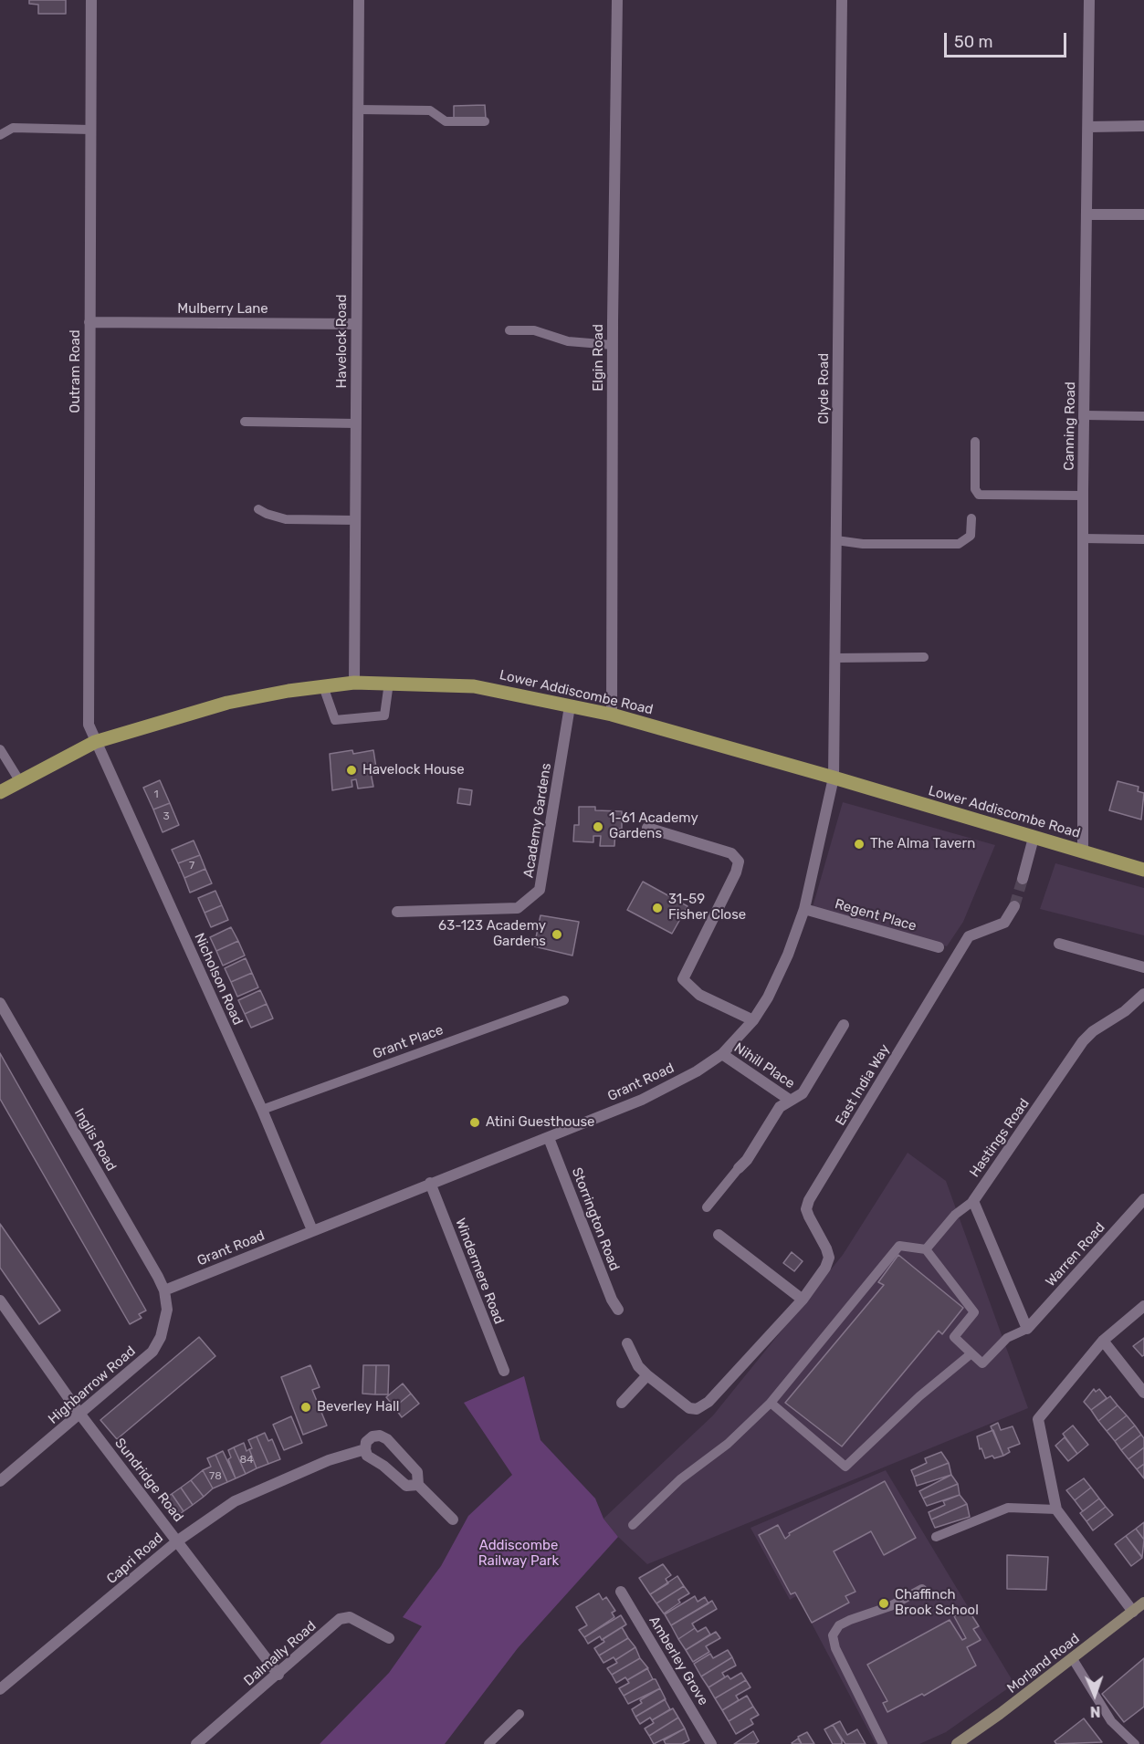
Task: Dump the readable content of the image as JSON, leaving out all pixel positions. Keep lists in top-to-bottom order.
{
  "streets": {
    "main road": ["Lower Addiscombe Road", "Morland Road"],
    "street": [
      "Mulberry Lane",
      "Havelock Road",
      "Elgin Road",
      "Outram Road",
      "Clyde Road",
      "Canning Road",
      "Academy Gardens",
      "Regent Place",
      "Nicholson Road",
      "Nihill Place",
      "Grant Road",
      "East India Way",
      "Hastings Road",
      "Inglis Road",
      "Storrington Road",
      "Warren Road",
      "Windermere Road",
      "Highbarrow Road",
      "Sundridge Road",
      "Capri Road",
      "Dalmally Road",
      "Amberley Grove"
    ],
    "lane": ["Grant Place"]
  },
  "crossings": [
    ["Mulberry Lane", "Havelock Road"],
    ["Mulberry Lane", "Outram Road"],
    ["Havelock Road", "Lower Addiscombe Road"],
    ["Elgin Road", "Lower Addiscombe Road"],
    ["Outram Road", "Lower Addiscombe Road"],
    ["Outram Road", "Nicholson Road"],
    ["Clyde Road", "Lower Addiscombe Road"],
    ["Clyde Road", "Grant Road"],
    ["Canning Road", "Lower Addiscombe Road"],
    ["Lower Addiscombe Road", "Academy Gardens"],
    ["Lower Addiscombe Road", "Nicholson Road"],
    ["Lower Addiscombe Road", "Grant Road"],
    ["Regent Place", "Grant Road"],
    ["Nicholson Road", "Grant Place"],
    ["Nicholson Road", "Grant Road"],
    ["Nihill Place", "Grant Road"],
    ["Grant Road", "Inglis Road"],
    ["Grant Road", "Storrington Road"],
    ["Grant Road", "Windermere Road"],
    ["Grant Road", "Highbarrow Road"],
    ["Inglis Road", "Highbarrow Road"],
    ["Highbarrow Road", "Sundridge Road"],
    ["Sundridge Road", "Capri Road"],
    ["Sundridge Road", "Dalmally Road"]
  ],
  "parks": ["Addiscombe Railway Park"],
  "places": [
    "Havelock House",
    "1-61 Academy Gardens",
    "The Alma Tavern",
    "31-59 Fisher Close",
    "63-123 Academy Gardens",
    "Atini Guesthouse",
    "Beverley Hall",
    "Chaffinch Brook School"
  ],
  "house_numbers": [
    "1",
    "3",
    "7",
    "84",
    "78"
  ],
  "scale_bar": "50 m",
  "north": "bottom"
}
